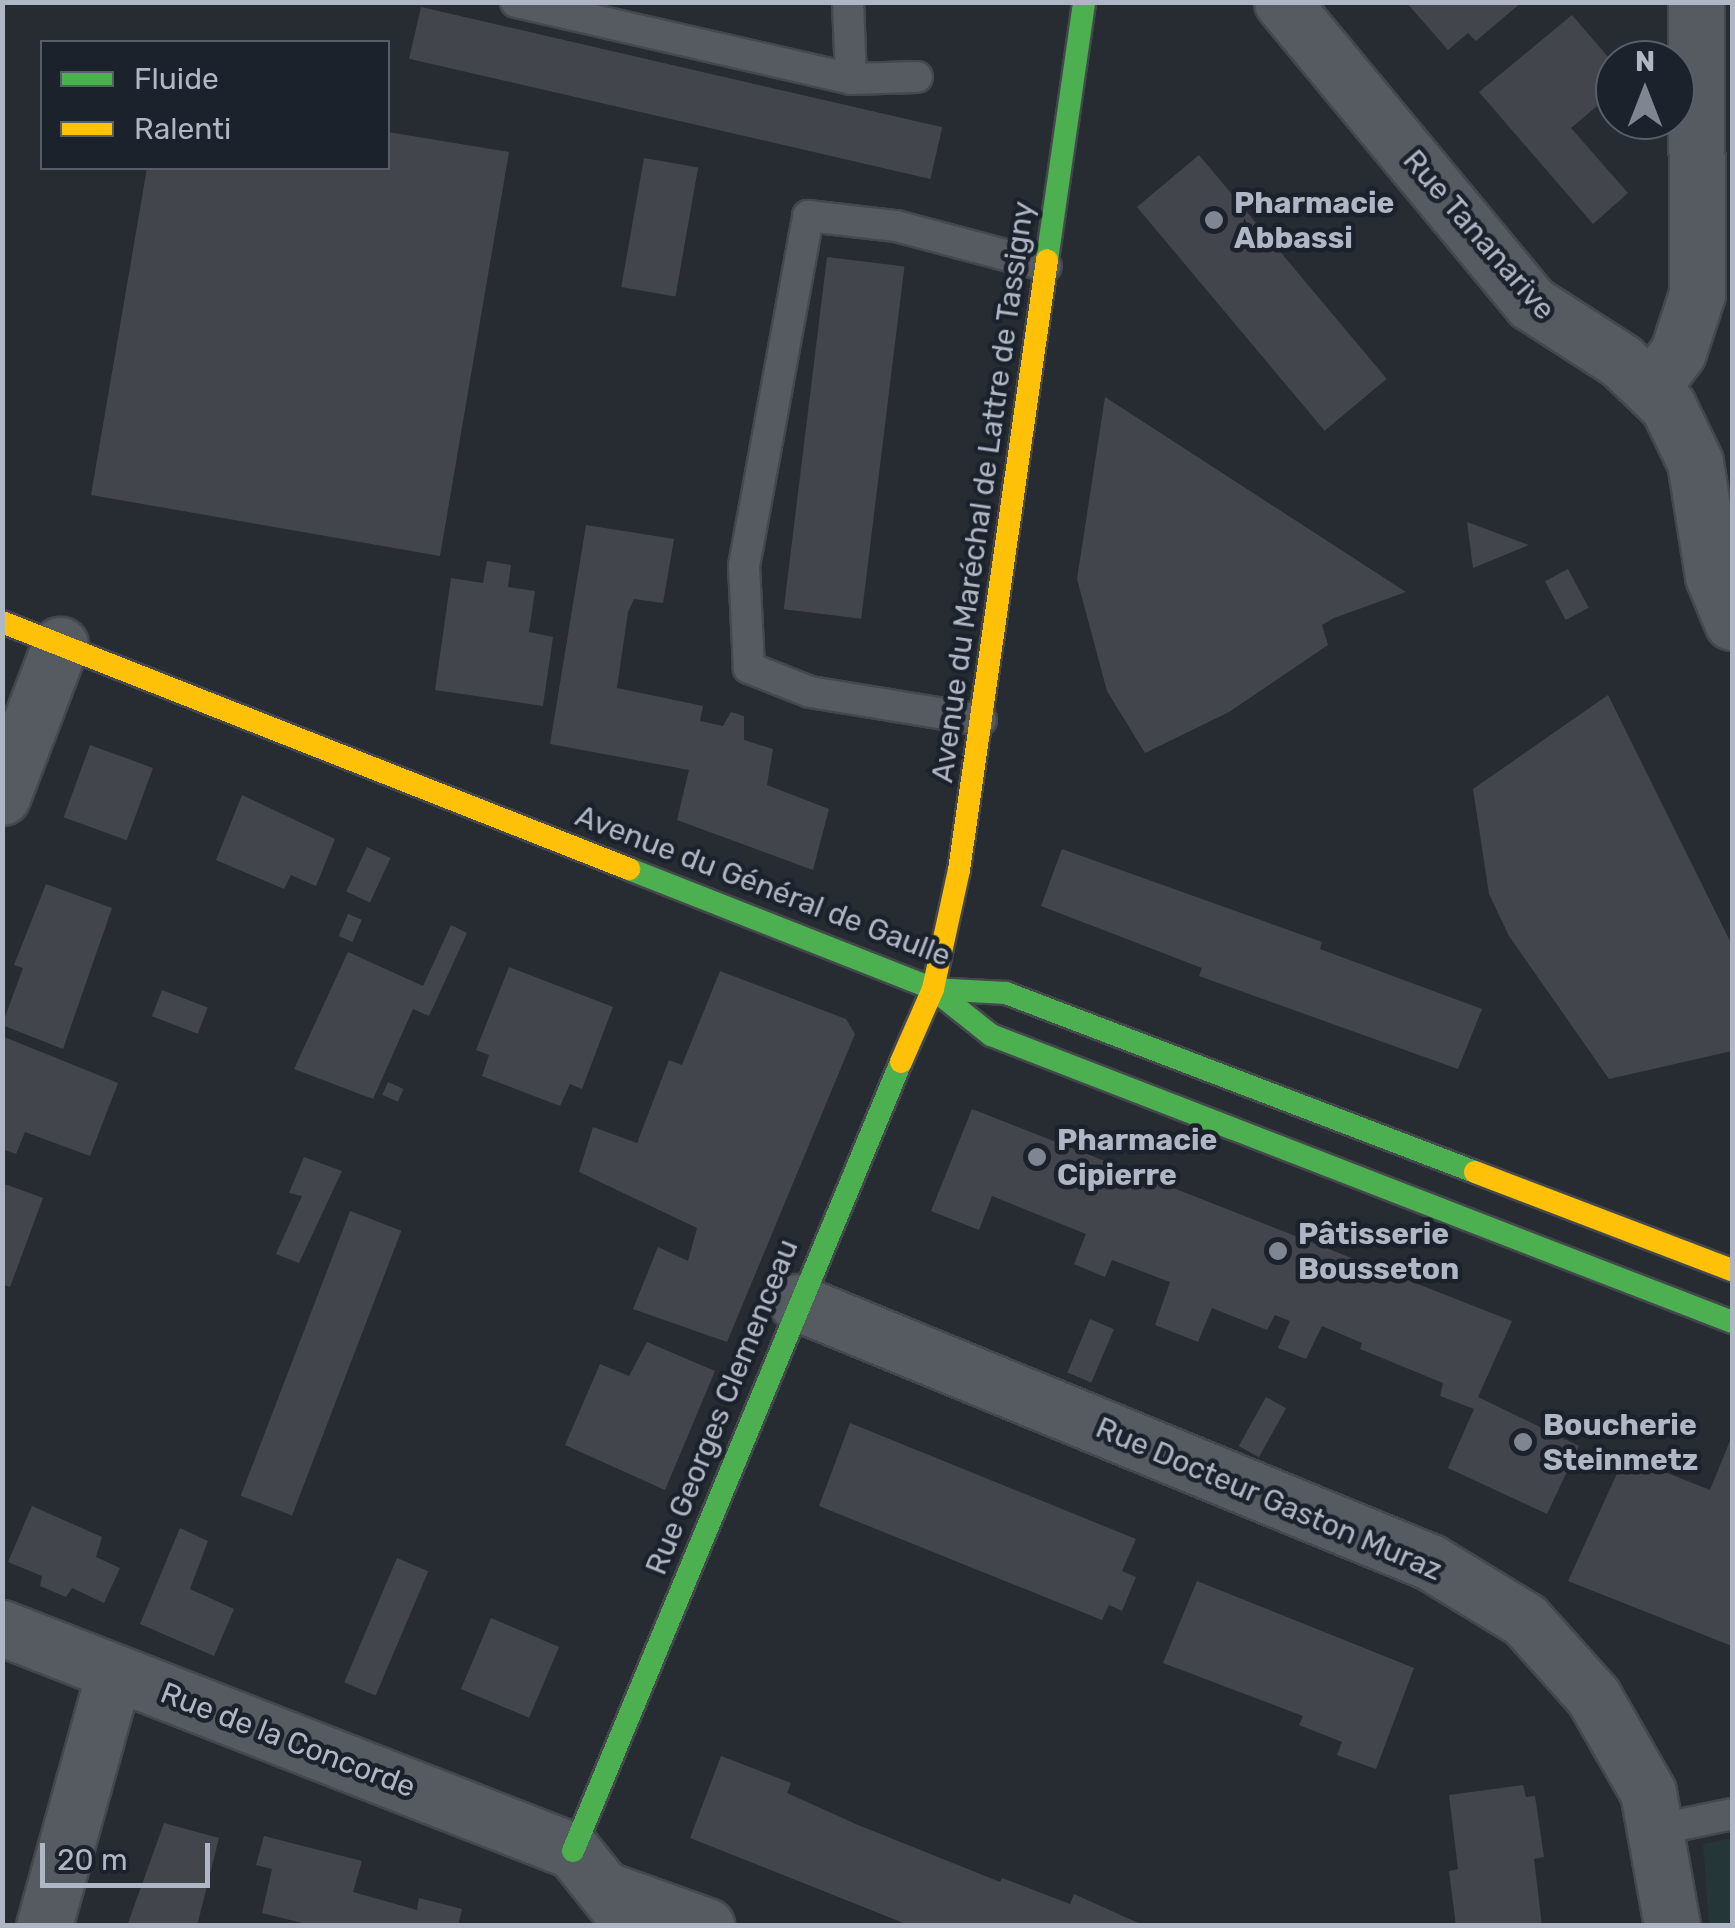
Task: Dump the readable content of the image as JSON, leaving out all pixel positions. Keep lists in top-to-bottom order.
{
  "streets": {
    "main road": ["Avenue du Maréchal de Lattre de Tassigny", "Avenue du Général de Gaulle", "Rue Georges Clemenceau"],
    "street": ["Rue Tananarive", "Rue Docteur Gaston Muraz", "Rue de la Concorde"]
  },
  "crossings": [
    ["Avenue du Maréchal de Lattre de Tassigny", "Avenue du Général de Gaulle"],
    ["Avenue du Maréchal de Lattre de Tassigny", "Rue Georges Clemenceau"],
    ["Avenue du Général de Gaulle", "Rue Georges Clemenceau"],
    ["Rue Georges Clemenceau", "Rue Docteur Gaston Muraz"],
    ["Rue Georges Clemenceau", "Rue de la Concorde"]
  ],
  "places": [
    "Pharmacie Abbassi",
    "Pharmacie Cipierre",
    "Pâtisserie Bousseton",
    "Boucherie Steinmetz"
  ],
  "legend": ["Fluide", "Ralenti"],
  "scale_bar": "20 m",
  "north": "top"
}
